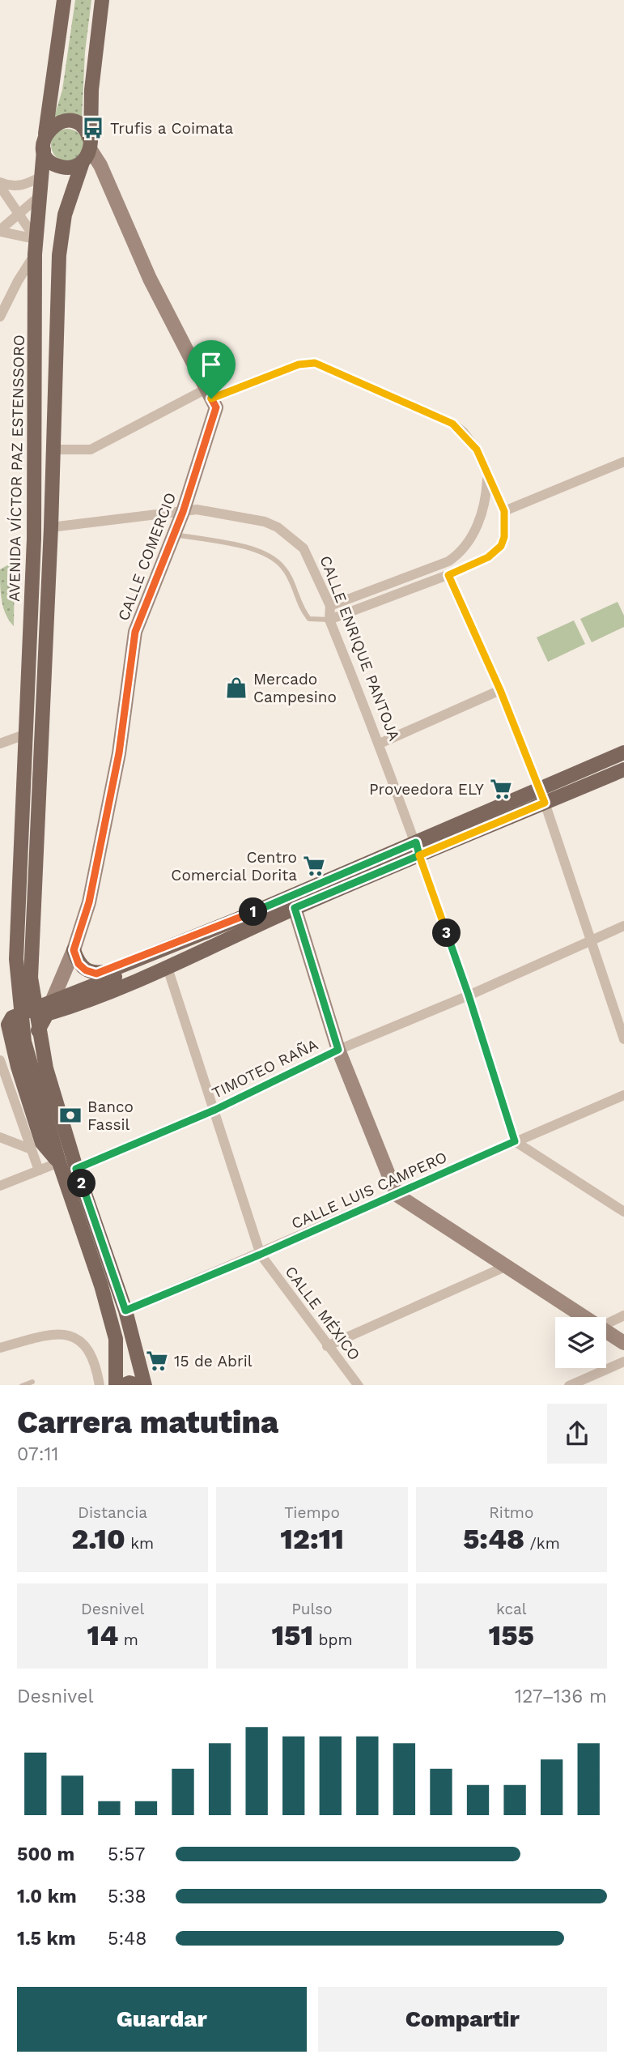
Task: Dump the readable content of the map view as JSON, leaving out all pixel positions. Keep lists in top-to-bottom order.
{
  "streets": {
    "main road": ["AVENIDA VÍCTOR PAZ ESTENSSORO", "CALLE COMERCIO"],
    "street": [
      "CALLE ENRIQUE PANTOJA",
      "TIMOTEO RAÑA",
      "CALLE LUIS CAMPERO",
      "CALLE MÉXICO"
    ]
  },
  "crossings": [
    ["AVENIDA VÍCTOR PAZ ESTENSSORO", "CALLE COMERCIO"],
    ["CALLE COMERCIO", "CALLE ENRIQUE PANTOJA"],
    ["CALLE ENRIQUE PANTOJA", "TIMOTEO RAÑA"],
    ["CALLE ENRIQUE PANTOJA", "CALLE LUIS CAMPERO"],
    ["TIMOTEO RAÑA", "CALLE MÉXICO"],
    ["CALLE LUIS CAMPERO", "CALLE MÉXICO"]
  ],
  "places": {
    "bus stop": ["Trufis a Coimata"],
    "shop": ["Mercado Campesino"],
    "supermarket": ["Proveedora ELY", "Centro Comercial Dorita", "15 de Abril"],
    "bank": ["Banco Fassil"]
  },
  "page": {
    "pins": ["1", "3", "2"],
    "heading": ["Carrera matutina", "07:11"],
    "stats": [
      ["Distancia", "2.10 km"],
      ["Tiempo", "12:11"],
      ["Ritmo", "5:48 /km"],
      ["Desnivel", "14 m"],
      ["Pulso", "151 bpm"],
      ["kcal", "155"]
    ],
    "chart": ["Desnivel", "127–136 m"],
    "list": [
      {
        "name": "500 m",
        "note": "5:57"
      },
      {
        "name": "1.0 km",
        "note": "5:38"
      },
      {
        "name": "1.5 km",
        "note": "5:48"
      }
    ],
    "buttons": ["Guardar", "Compartir"]
  }
}
